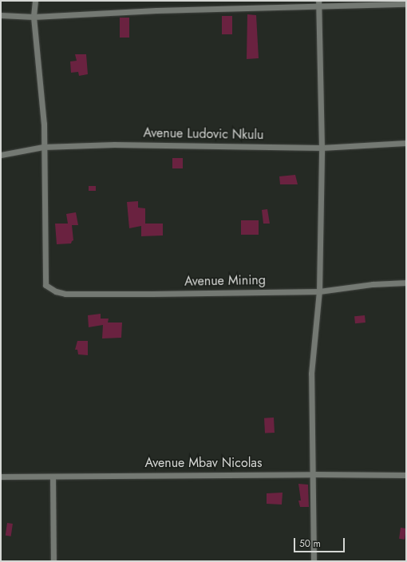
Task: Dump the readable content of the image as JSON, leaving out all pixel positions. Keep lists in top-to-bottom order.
{
  "streets": {
    "street": ["Avenue Ludovic Nkulu", "Avenue Mining", "Avenue Mbav Nicolas"]
  },
  "crossings": [
    ["Avenue Ludovic Nkulu", "Avenue Mining"]
  ],
  "scale_bar": "50 m"
}
